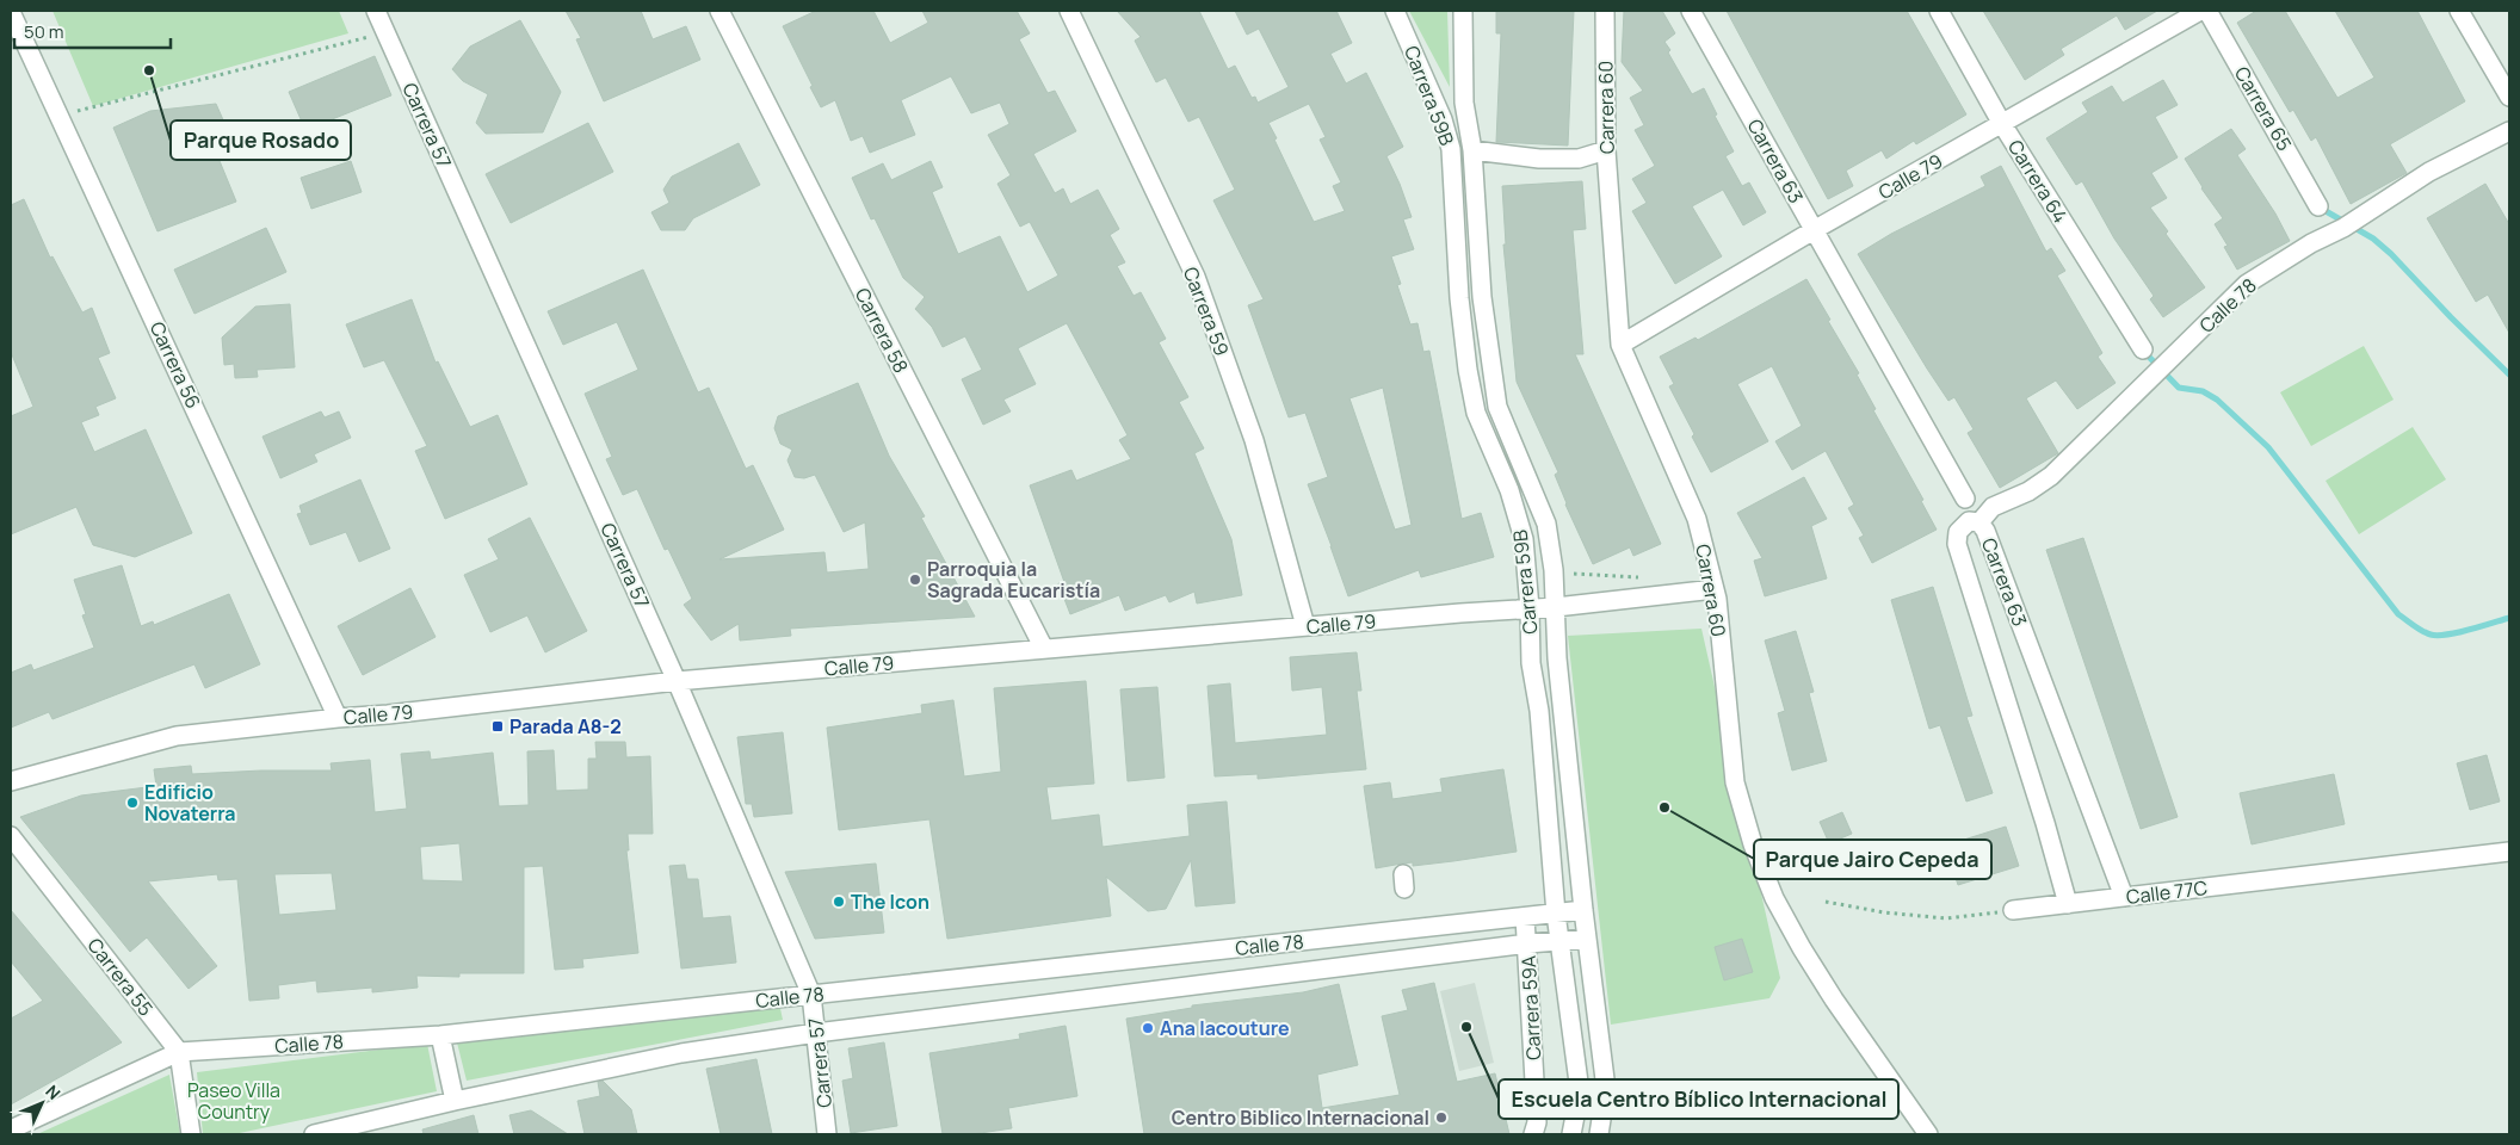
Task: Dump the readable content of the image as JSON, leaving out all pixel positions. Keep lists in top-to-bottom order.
{
  "streets": {
    "street": [
      "Carrera 59B",
      "Carrera 60",
      "Carrera 65",
      "Carrera 57",
      "Carrera 63",
      "Calle 79",
      "Carrera 64",
      "Calle 78",
      "Carrera 59",
      "Carrera 58",
      "Carrera 56",
      "Calle 77C",
      "Carrera 55",
      "Carrera 59A"
    ]
  },
  "crossings": [
    ["Carrera 59B", "Calle 79"],
    ["Carrera 59B", "Calle 78"],
    ["Carrera 60", "Calle 79"],
    ["Carrera 57", "Calle 79"],
    ["Carrera 57", "Calle 78"],
    ["Carrera 63", "Calle 79"],
    ["Carrera 63", "Calle 78"],
    ["Carrera 63", "Calle 77C"],
    ["Calle 79", "Carrera 64"],
    ["Calle 79", "Carrera 59"],
    ["Calle 79", "Carrera 58"],
    ["Calle 79", "Carrera 56"],
    ["Calle 78", "Carrera 55"],
    ["Calle 78", "Carrera 59A"]
  ],
  "parks": ["Paseo Villa Country"],
  "places": {
    "other": [
      "Parque Rosado",
      "Parroquia la Sagrada Eucaristía",
      "Edificio Novaterra",
      "Parque Jairo Cepeda",
      "The Icon",
      "Escuela Centro Bíblico Internacional",
      "Ana lacouture",
      "Centro Biblico Internacional"
    ],
    "transit": ["Parada A8-2"]
  },
  "scale_bar": "50 m",
  "north": "top right"
}
